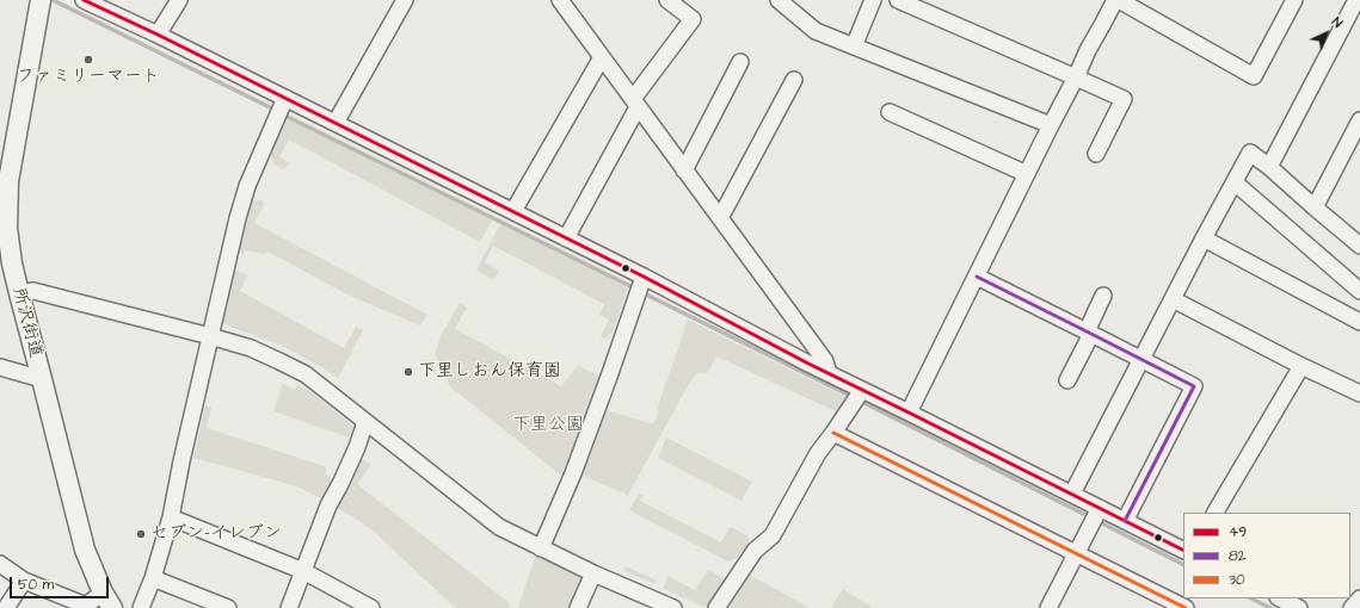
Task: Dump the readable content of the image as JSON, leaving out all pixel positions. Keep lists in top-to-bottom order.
{
  "streets": {
    "main road": ["所沢街道"]
  },
  "parks": ["下里公園"],
  "places": ["ファミリーマート", "下里しおん保育園", "セブン-イレブン"],
  "lines": ["transit line 49", "transit line 82", "transit line 30"],
  "legend": ["49", "82", "30"],
  "scale_bar": "50 m",
  "north": "top right"
}
